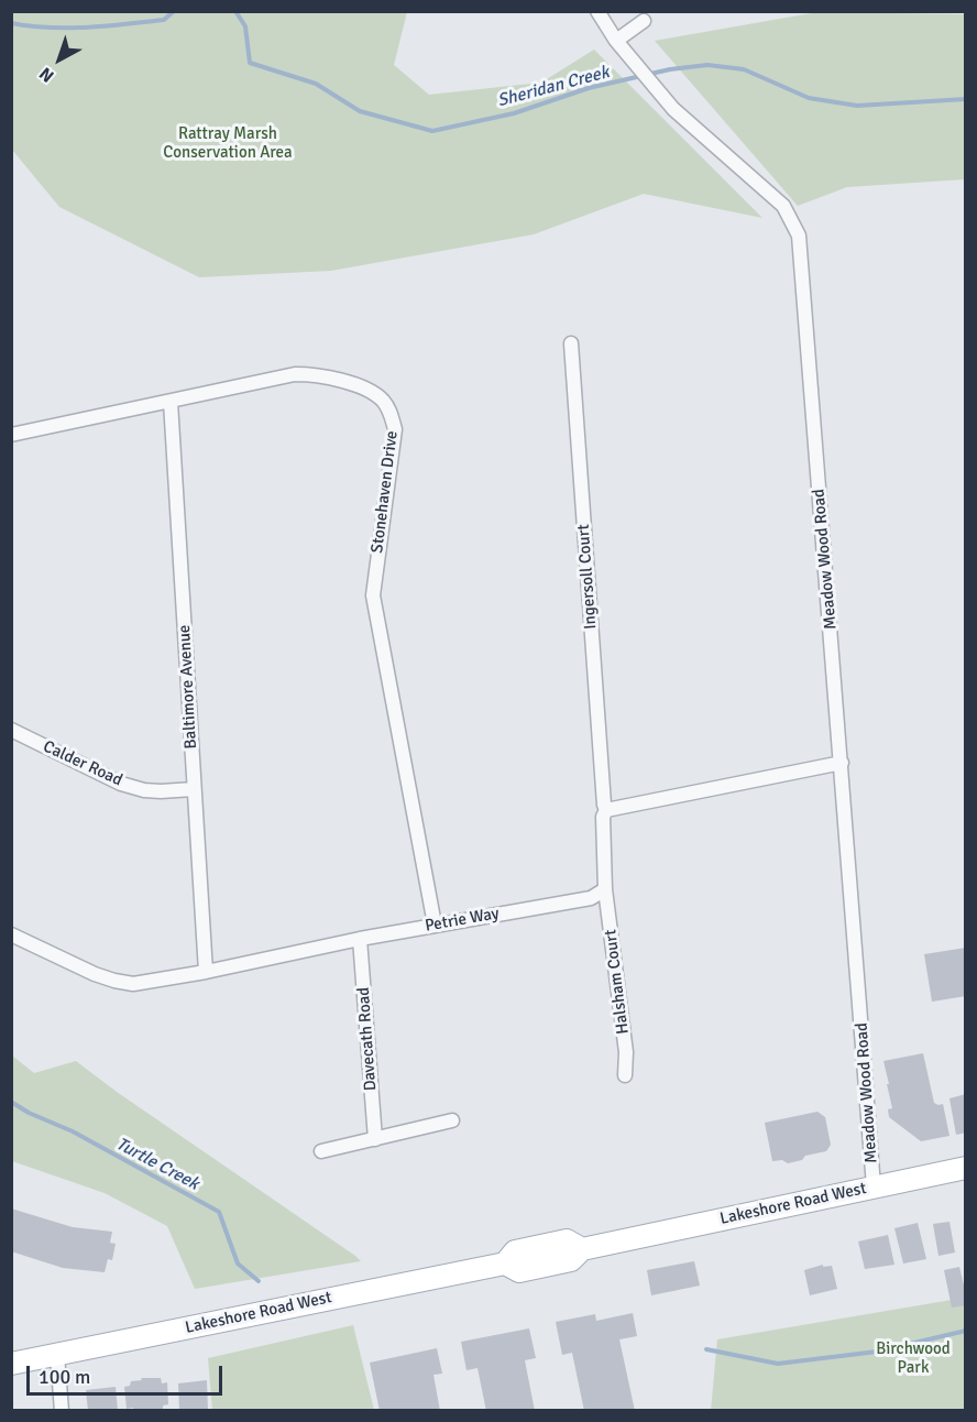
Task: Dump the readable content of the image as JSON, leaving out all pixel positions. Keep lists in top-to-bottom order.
{
  "streets": {
    "main road": ["Lakeshore Road West"],
    "street": [
      "Stonehaven Drive",
      "Meadow Wood Road",
      "Ingersoll Court",
      "Baltimore Avenue",
      "Calder Road",
      "Petrie Way",
      "Halsham Court",
      "Davecath Road"
    ]
  },
  "crossings": [
    ["Stonehaven Drive", "Baltimore Avenue"],
    ["Stonehaven Drive", "Petrie Way"],
    ["Meadow Wood Road", "Lakeshore Road West"],
    ["Baltimore Avenue", "Calder Road"],
    ["Baltimore Avenue", "Petrie Way"],
    ["Petrie Way", "Halsham Court"],
    ["Petrie Way", "Davecath Road"]
  ],
  "water": ["Sheridan Creek", "Turtle Creek"],
  "parks": ["Rattray Marsh Conservation Area", "Birchwood Park"],
  "scale_bar": "100 m",
  "north": "bottom left"
}
